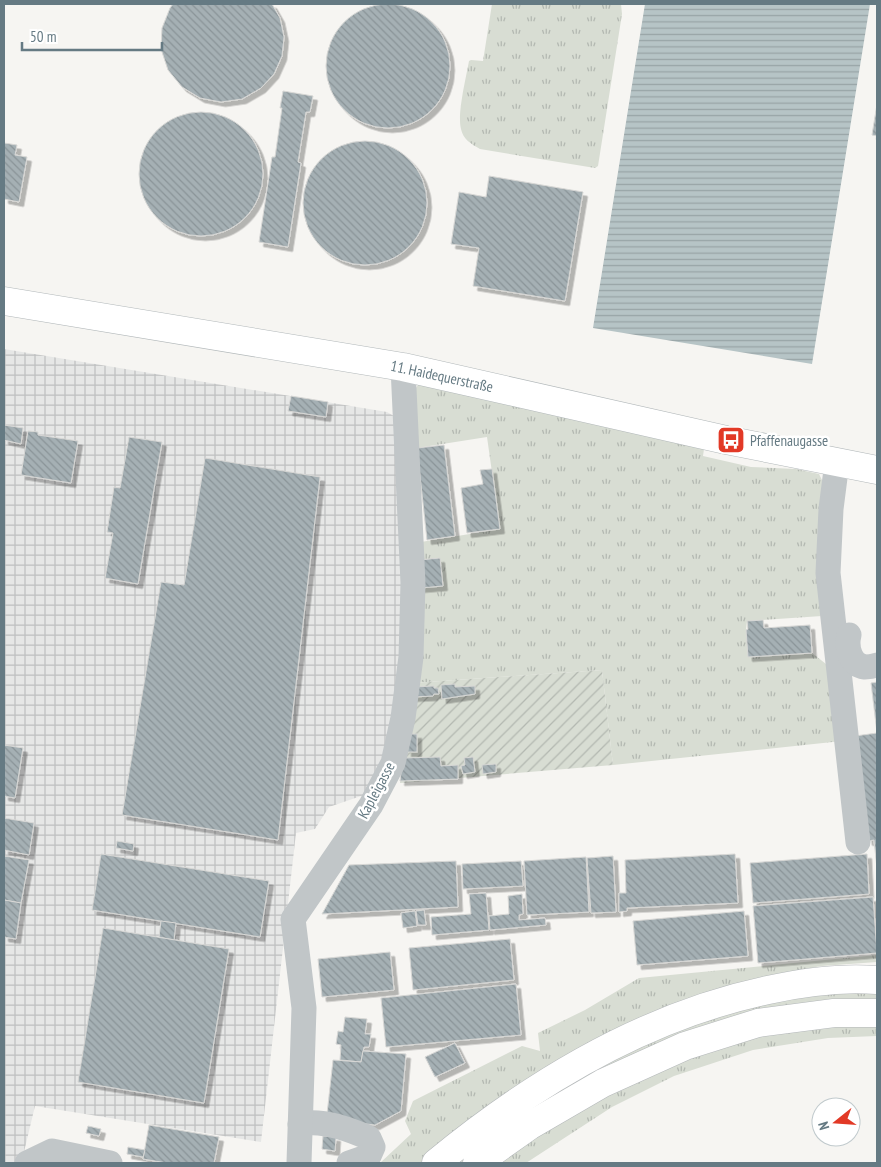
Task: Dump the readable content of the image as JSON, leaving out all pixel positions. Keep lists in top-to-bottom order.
{
  "streets": {
    "main road": ["11. Haidequerstraße"],
    "street": ["Kapleigasse"]
  },
  "crossings": [
    ["11. Haidequerstraße", "Kapleigasse"]
  ],
  "places": {
    "bus stop": ["Pfaffenaugasse"]
  },
  "scale_bar": "50 m",
  "north": "left"
}
